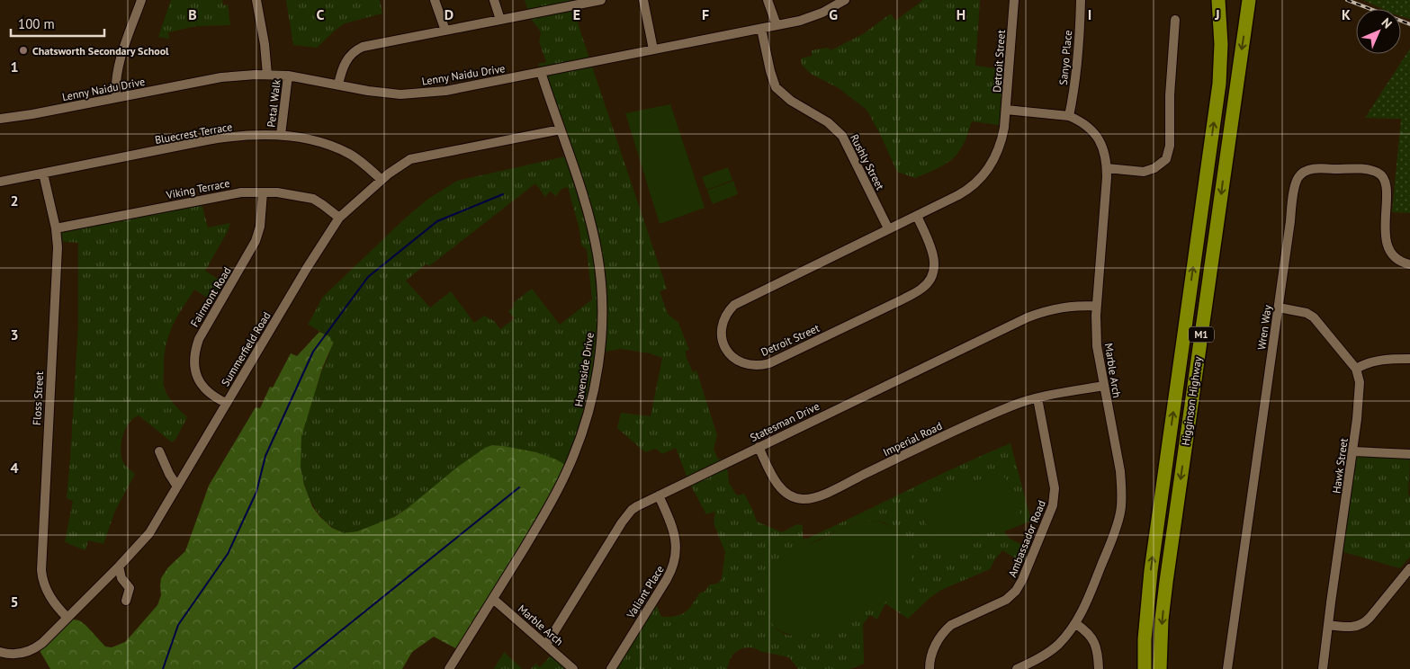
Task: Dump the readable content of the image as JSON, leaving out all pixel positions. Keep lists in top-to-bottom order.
{
  "streets": {
    "highway": ["M1", "Higginson Highway"],
    "street": [
      "Sanyo Place",
      "Detroit Street",
      "Lenny Naidu Drive",
      "Petal Walk",
      "Bluecrest Terrace",
      "Rushly Street",
      "Viking Terrace",
      "Fairmont Road",
      "Wren Way",
      "Summerfield Road",
      "Havenside Drive",
      "Marble Arch",
      "Floss Street",
      "Statesman Drive",
      "Imperial Road",
      "Hawk Street",
      "Ambassador Road",
      "Valiant Place"
    ]
  },
  "crossings": [
    ["Sanyo Place", "Marble Arch"],
    ["Detroit Street", "Rushly Street"],
    ["Detroit Street", "Marble Arch"],
    ["Lenny Naidu Drive", "Petal Walk"],
    ["Lenny Naidu Drive", "Rushly Street"],
    ["Lenny Naidu Drive", "Havenside Drive"],
    ["Petal Walk", "Bluecrest Terrace"],
    ["Bluecrest Terrace", "Summerfield Road"],
    ["Bluecrest Terrace", "Floss Street"],
    ["Viking Terrace", "Fairmont Road"],
    ["Viking Terrace", "Summerfield Road"],
    ["Viking Terrace", "Floss Street"],
    ["Fairmont Road", "Summerfield Road"],
    ["Summerfield Road", "Havenside Drive"],
    ["Summerfield Road", "Floss Street"],
    ["Havenside Drive", "Marble Arch"],
    ["Marble Arch", "Statesman Drive"],
    ["Marble Arch", "Imperial Road"],
    ["Statesman Drive", "Imperial Road"],
    ["Statesman Drive", "Valiant Place"],
    ["Imperial Road", "Ambassador Road"]
  ],
  "places": ["Chatsworth Secondary School"],
  "scale_bar": "100 m",
  "north": "top right",
  "grid": {
    "columns": [
      "B",
      "C",
      "D",
      "E",
      "F",
      "G",
      "H",
      "I",
      "J",
      "K"
    ],
    "rows": [
      "1",
      "2",
      "3",
      "4",
      "5"
    ]
  }
}
